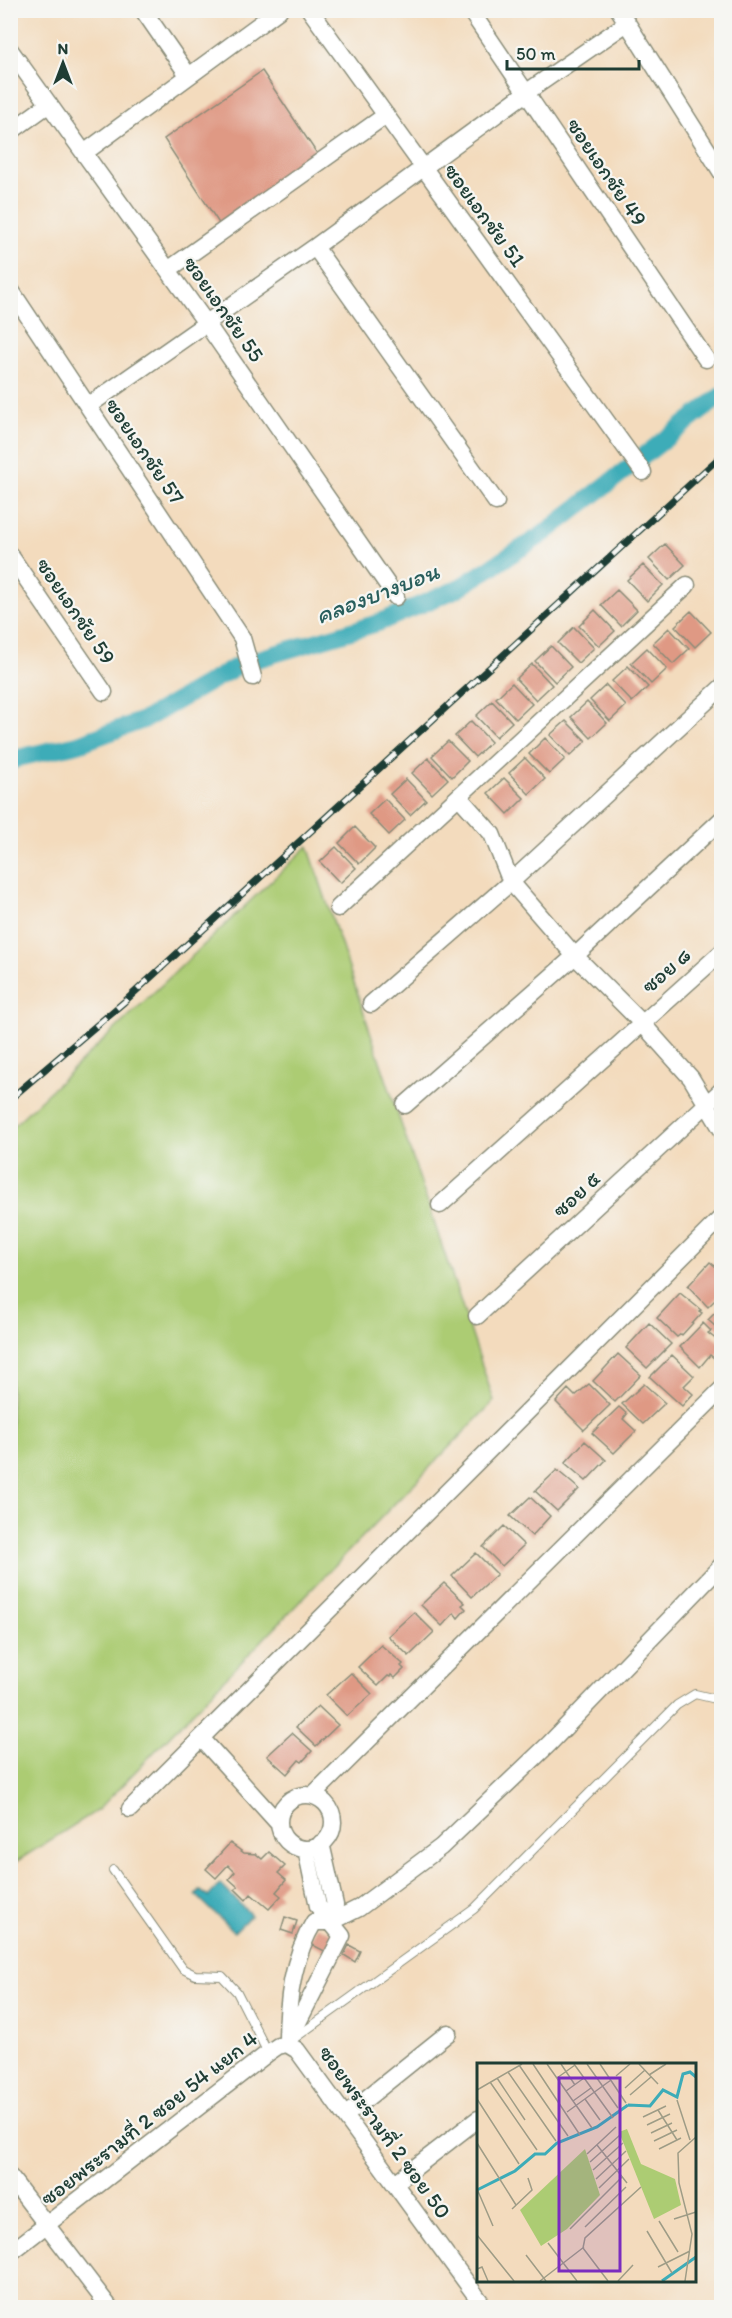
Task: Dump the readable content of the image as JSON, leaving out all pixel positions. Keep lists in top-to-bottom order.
{
  "streets": {
    "street": [
      "ซอยเอกชัย 49",
      "ซอยเอกชัย 51",
      "ซอยเอกชัย 55",
      "ซอยเอกชัย 57",
      "ซอยเอกชัย 59",
      "ซอย ๘",
      "ซอย ๕",
      "ซอยพระรามที่ 2 ซอย 54 แยก 4",
      "ซอยพระรามที่ 2 ซอย 50"
    ]
  },
  "crossings": [
    ["ซอยพระรามที่ 2 ซอย 54 แยก 4", "ซอยพระรามที่ 2 ซอย 50"]
  ],
  "water": ["คลองบางบอน"],
  "scale_bar": "50 m",
  "north": "top"
}
